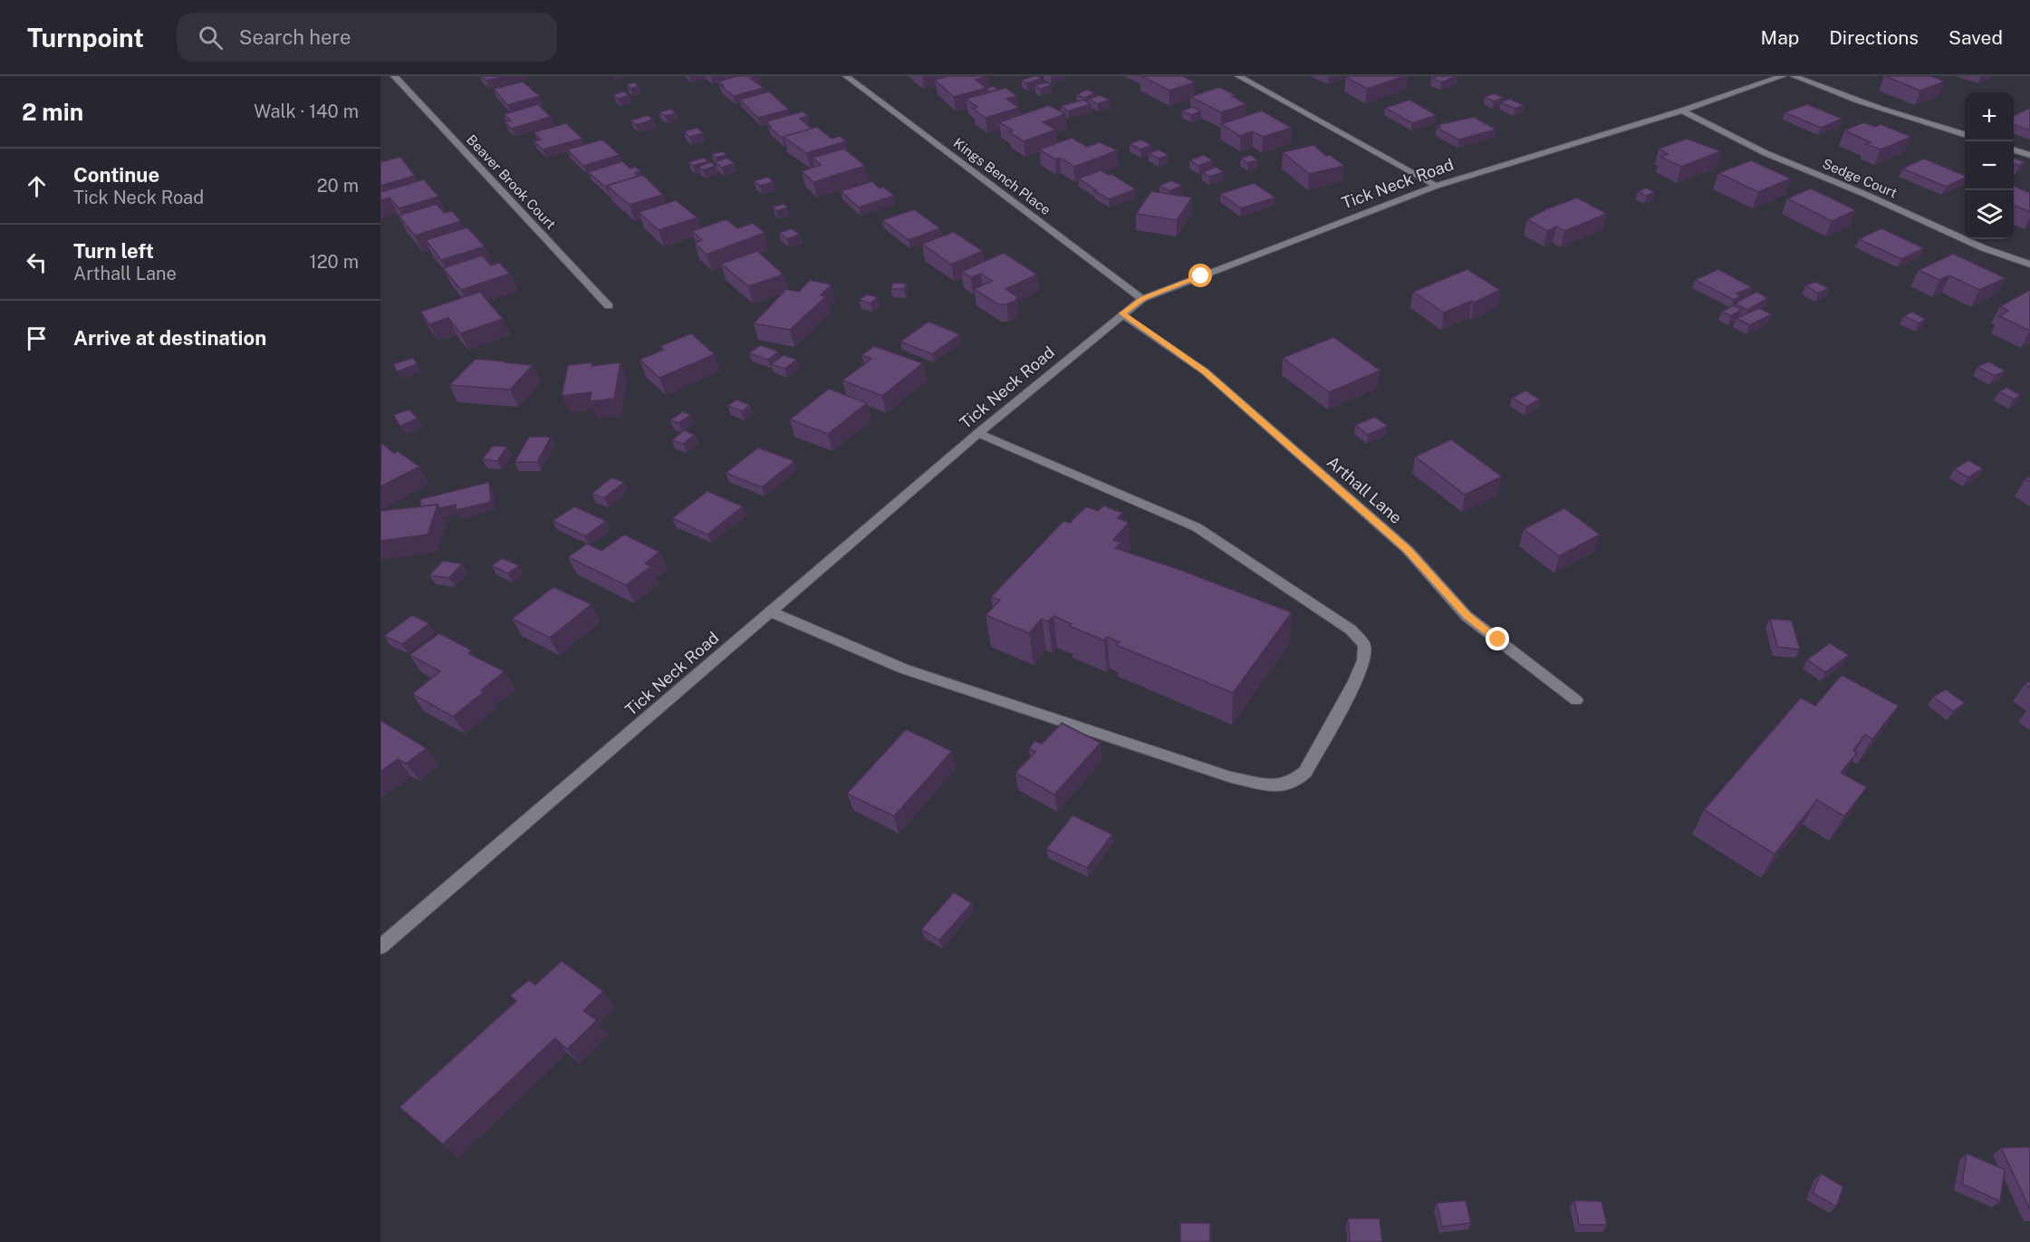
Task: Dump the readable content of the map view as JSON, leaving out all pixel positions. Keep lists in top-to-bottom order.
{
  "streets": {
    "street": [
      "Kings Bench Place",
      "Sedge Court",
      "Beaver Brook Court",
      "Tick Neck Road",
      "Arthall Lane"
    ]
  },
  "crossings": [
    ["Kings Bench Place", "Tick Neck Road"],
    ["Sedge Court", "Tick Neck Road"],
    ["Tick Neck Road", "Arthall Lane"]
  ],
  "page": {
    "header": "Turnpoint",
    "search": "Search here",
    "nav": ["Map", "Directions", "Saved"],
    "heading": ["2 min", "Walk · 140 m"],
    "map_buttons": ["+", "−"],
    "list": [
      ["Continue", "Tick Neck Road", "20 m"],
      ["Turn left", "Arthall Lane", "120 m"],
      "Arrive at destination"
    ]
  }
}
